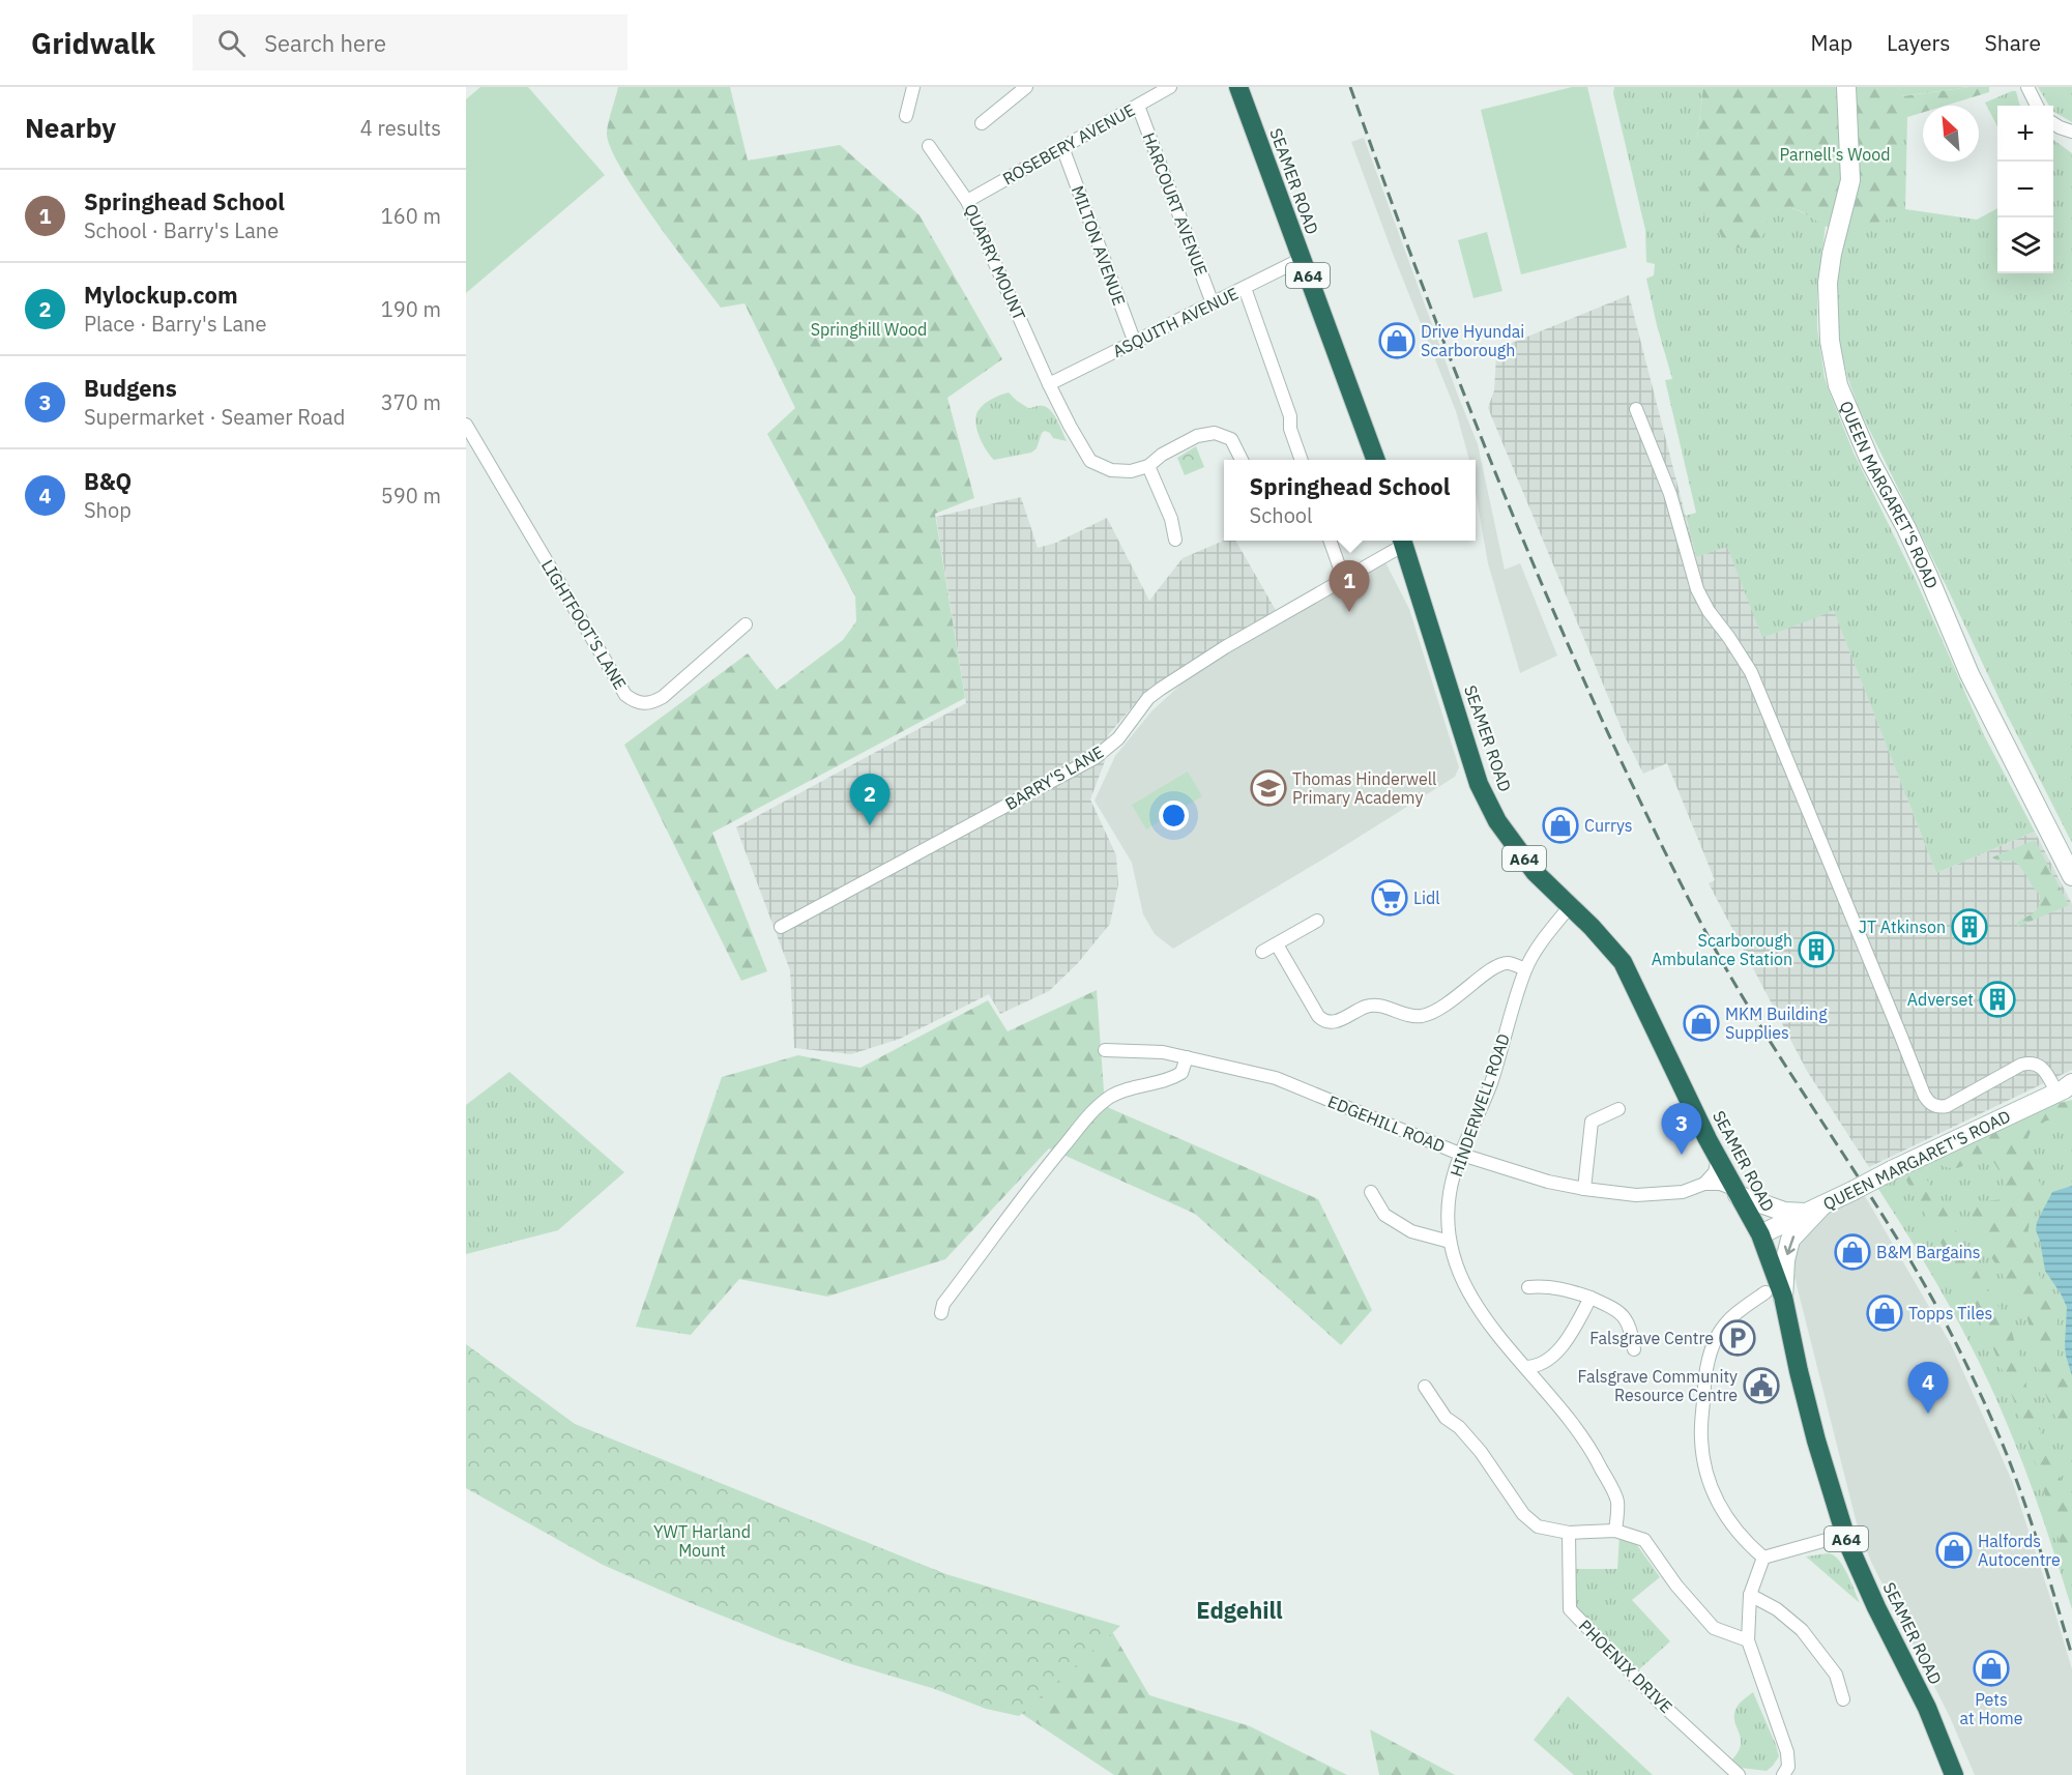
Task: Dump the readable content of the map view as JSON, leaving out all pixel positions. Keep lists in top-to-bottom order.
{
  "streets": {
    "highway": ["SEAMER ROAD", "A64"],
    "main road": ["QUEEN MARGARET'S ROAD"],
    "street": [
      "ROSEBERY AVENUE",
      "HARCOURT AVENUE",
      "MILTON AVENUE",
      "QUARRY MOUNT",
      "ASQUITH AVENUE",
      "LIGHTFOOT'S LANE",
      "BARRY'S LANE",
      "HINDERWELL ROAD",
      "EDGEHILL ROAD",
      "PHOENIX DRIVE"
    ]
  },
  "crossings": [
    ["ROSEBERY AVENUE", "HARCOURT AVENUE"],
    ["ROSEBERY AVENUE", "MILTON AVENUE"],
    ["ROSEBERY AVENUE", "QUARRY MOUNT"],
    ["SEAMER ROAD", "ASQUITH AVENUE"],
    ["SEAMER ROAD", "QUEEN MARGARET'S ROAD"],
    ["SEAMER ROAD", "BARRY'S LANE"],
    ["SEAMER ROAD", "HINDERWELL ROAD"],
    ["SEAMER ROAD", "EDGEHILL ROAD"],
    ["HARCOURT AVENUE", "ASQUITH AVENUE"],
    ["MILTON AVENUE", "ASQUITH AVENUE"],
    ["QUARRY MOUNT", "ASQUITH AVENUE"],
    ["HINDERWELL ROAD", "EDGEHILL ROAD"]
  ],
  "districts": ["Edgehill"],
  "parks": ["Parnell's Wood", "Springhill Wood", "YWT Harland Mount"],
  "places": {
    "shop": [
      "Drive Hyundai Scarborough",
      "Currys",
      "MKM Building Supplies",
      "B&M Bargains",
      "Topps Tiles",
      "Halfords Autocentre",
      "Pets at Home"
    ],
    "school or university": ["Thomas Hinderwell Primary Academy"],
    "supermarket": ["Lidl"],
    "building": ["JT Atkinson", "Scarborough Ambulance Station", "Adverset"],
    "parking": ["Falsgrave Centre"],
    "public building": ["Falsgrave Community Resource Centre"]
  },
  "north": "top left",
  "page": {
    "header": "Gridwalk",
    "search": "Search here",
    "nav": ["Map", "Layers", "Share"],
    "heading": ["Nearby", "4 results"],
    "map_buttons": ["+", "−"],
    "list": [
      {
        "mark": "1",
        "name": "Springhead School",
        "note": "School · Barry's Lane",
        "value": "160 m"
      },
      {
        "mark": "2",
        "name": "Mylockup.com",
        "note": "Place · Barry's Lane",
        "value": "190 m"
      },
      {
        "mark": "3",
        "name": "Budgens",
        "note": "Supermarket · Seamer Road",
        "value": "370 m"
      },
      {
        "mark": "4",
        "name": "B&Q",
        "note": "Shop",
        "value": "590 m"
      }
    ],
    "popup": ["Springhead School", "School"],
    "pins": [
      "1",
      "2",
      "3",
      "4"
    ]
  }
}
